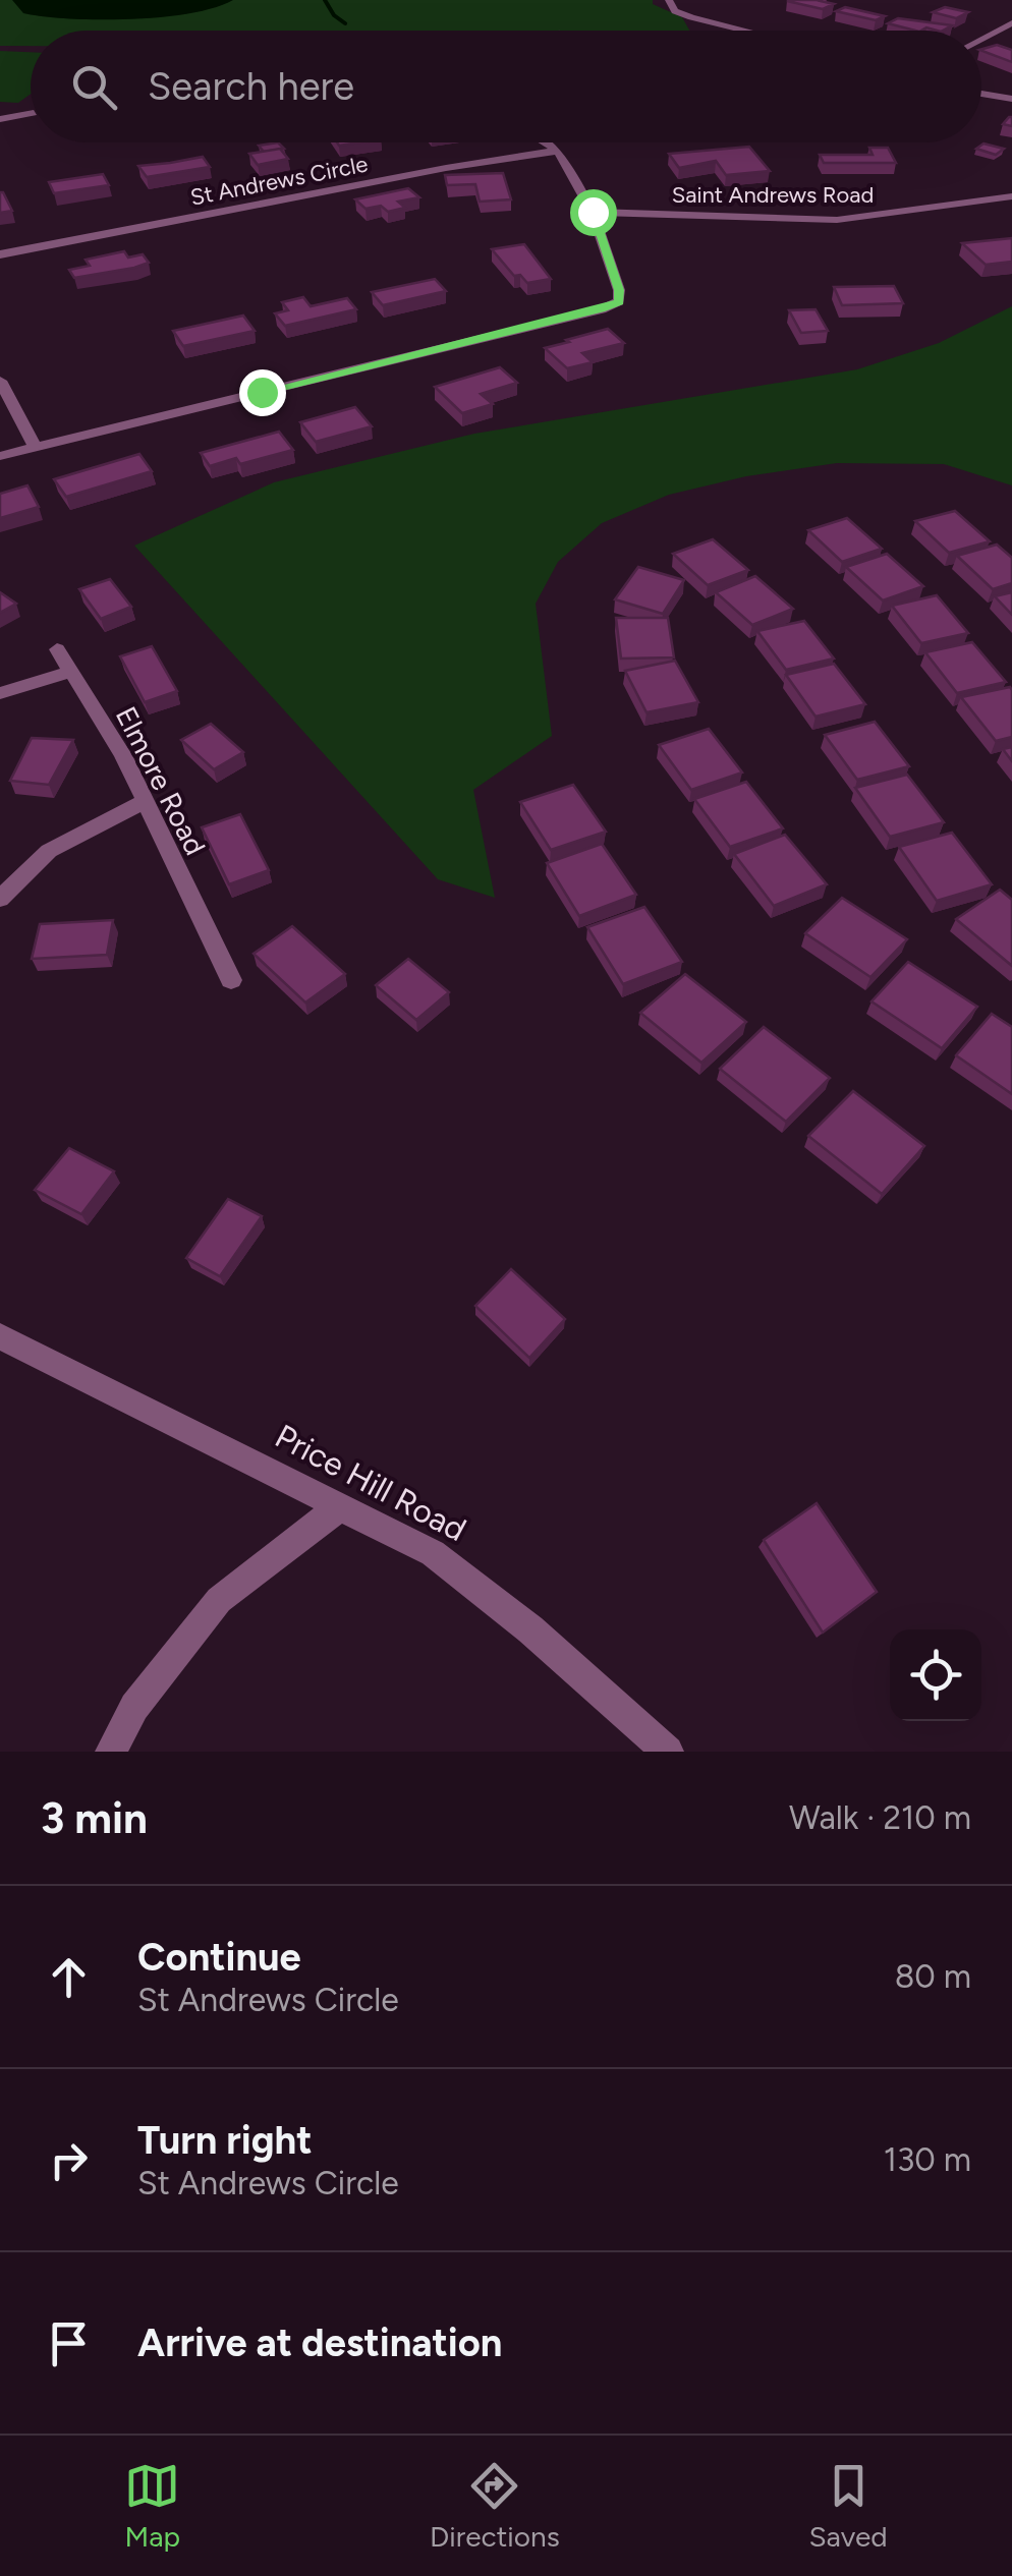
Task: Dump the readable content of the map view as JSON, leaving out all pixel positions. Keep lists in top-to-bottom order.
{
  "streets": {
    "street": [
      "St Andrews Circle",
      "Saint Andrews Road",
      "Elmore Road",
      "Price Hill Road"
    ]
  },
  "page": {
    "search": "Search here",
    "heading": ["3 min", "Walk · 210 m"],
    "list": [
      ["Continue", "St Andrews Circle", "80 m"],
      ["Turn right", "St Andrews Circle", "130 m"],
      "Arrive at destination"
    ],
    "nav": ["Map", "Directions", "Saved"]
  }
}
